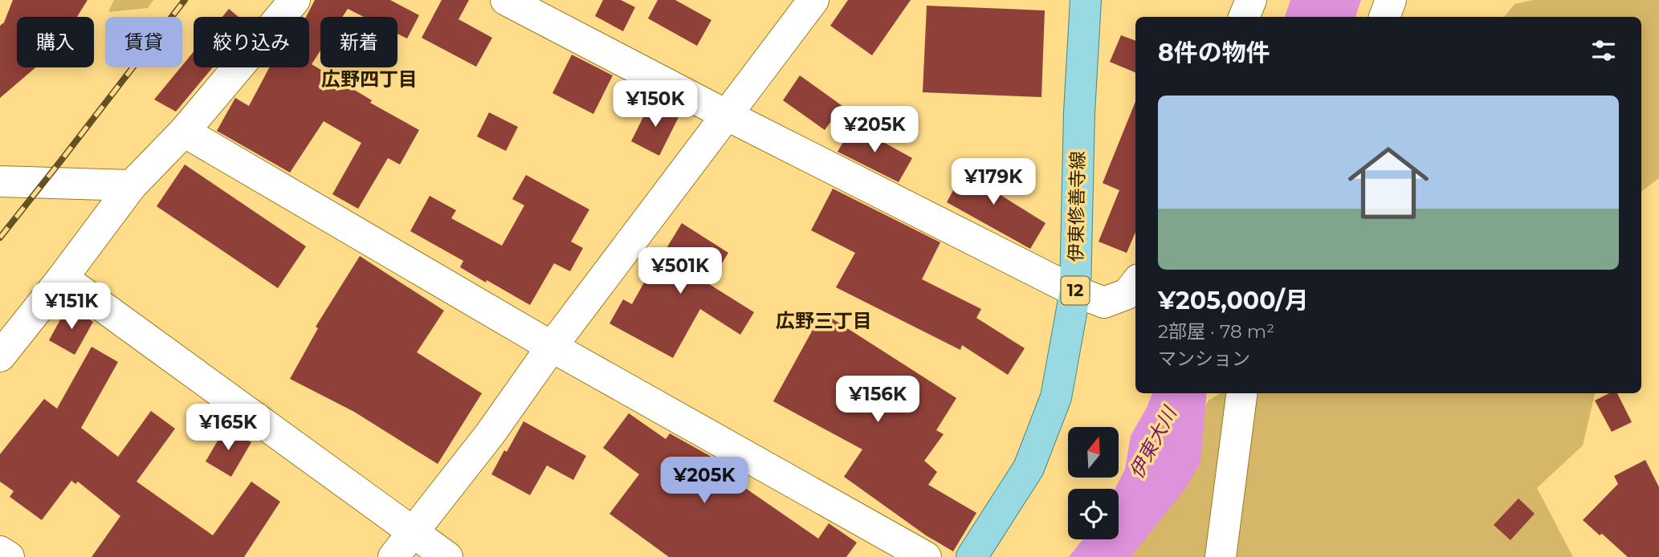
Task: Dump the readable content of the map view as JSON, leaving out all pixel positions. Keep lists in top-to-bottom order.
{
  "streets": {
    "main road": ["伊東修善寺線", "12"]
  },
  "districts": ["広野四丁目", "広野三丁目"],
  "water": ["伊東大川"],
  "north": "top",
  "page": {
    "chip": [
      "購入",
      "賃貸",
      "絞り込み",
      "新着"
    ],
    "heading": "8件の物件",
    "price": [
      "¥150K",
      "¥205K",
      "¥179K",
      "¥501K",
      "¥151K",
      "¥156K",
      "¥165K",
      "¥205K"
    ],
    "list": [
      {
        "name": "¥205,000/月",
        "note": "2部屋 · 78 m² · マンション"
      }
    ]
  }
}
